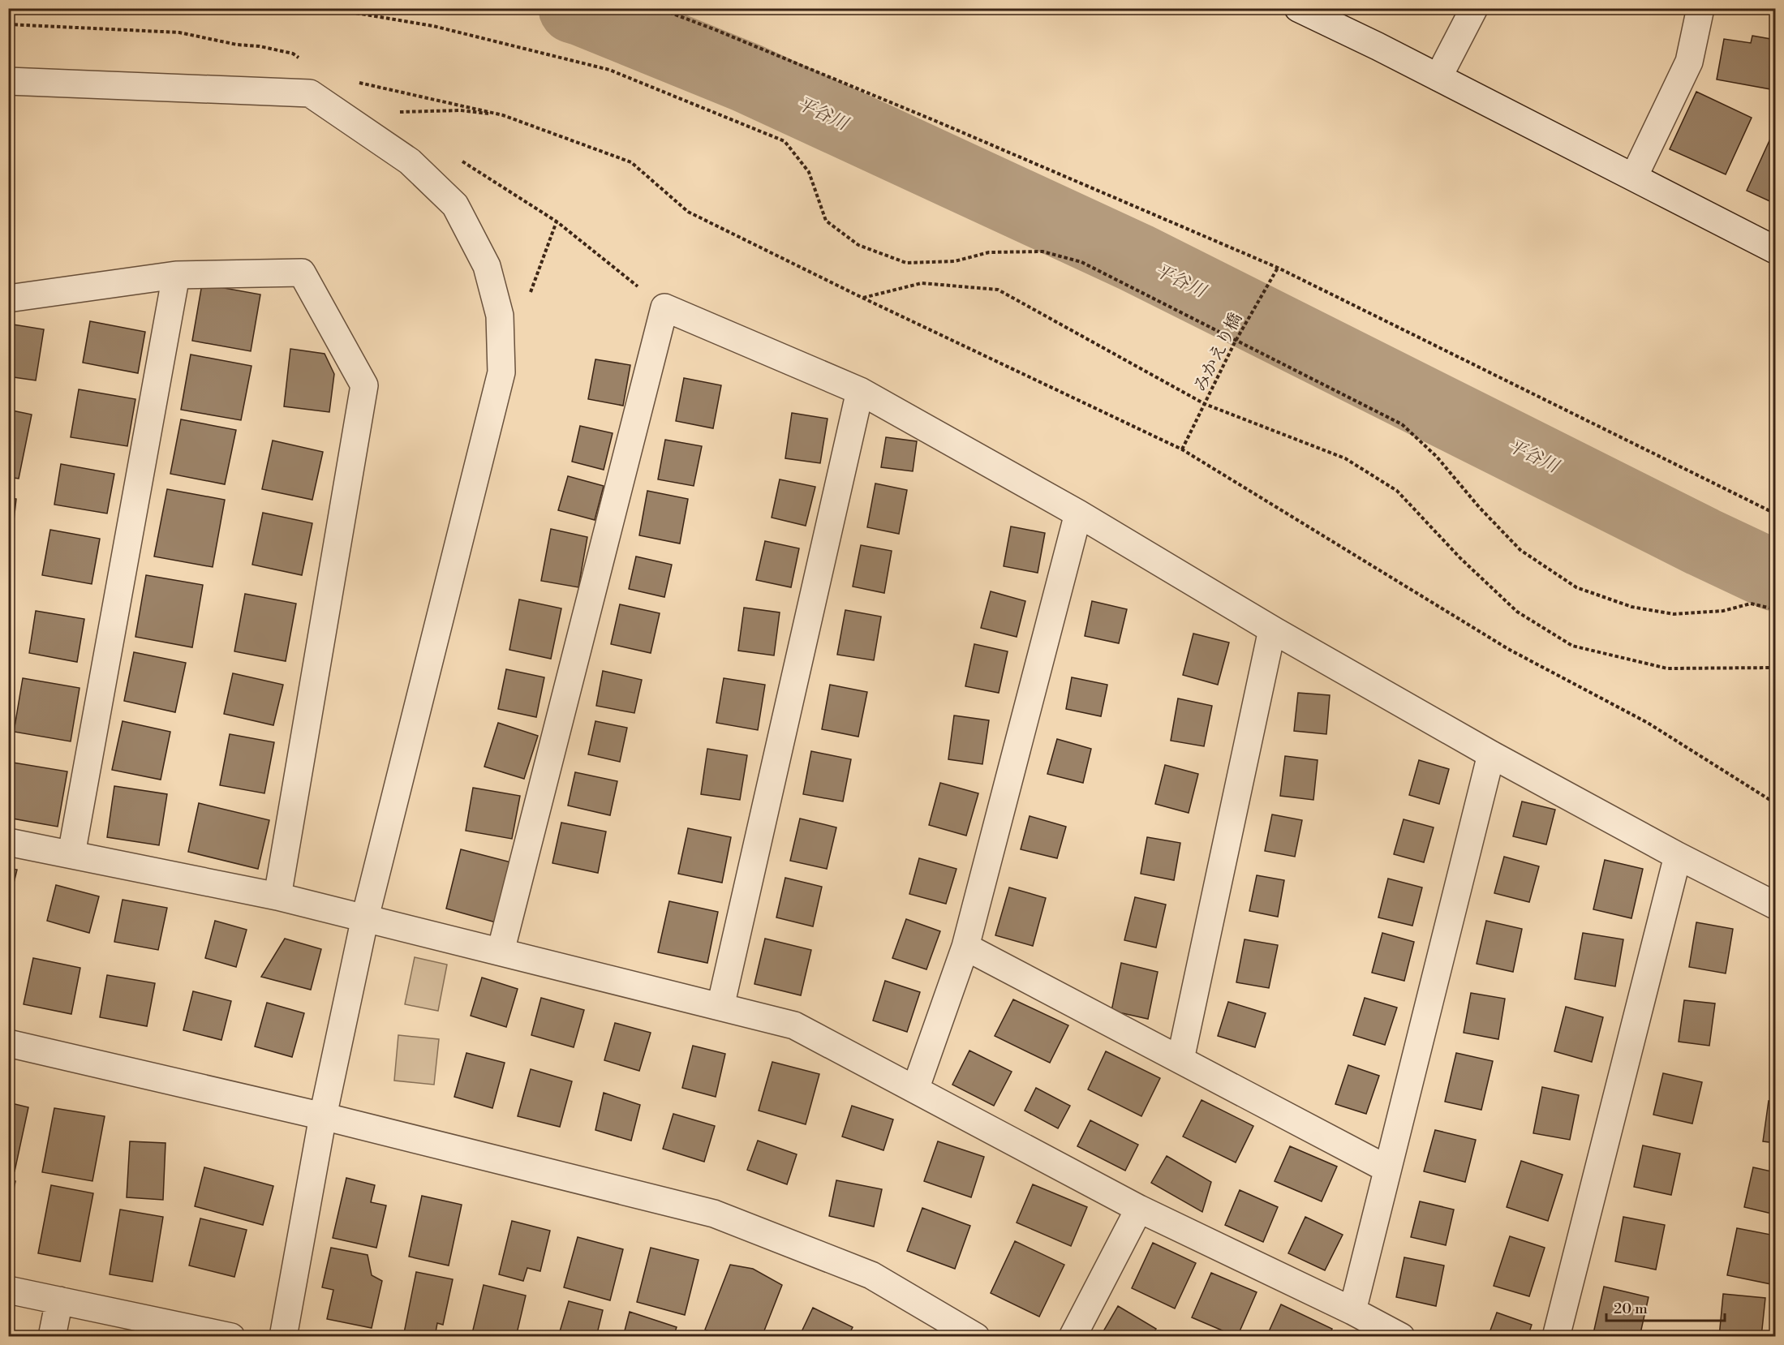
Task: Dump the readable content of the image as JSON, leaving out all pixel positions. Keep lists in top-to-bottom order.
{
  "streets": {
    "path": ["みかえり橋"]
  },
  "water": ["平谷川"],
  "scale_bar": "20 m"
}
